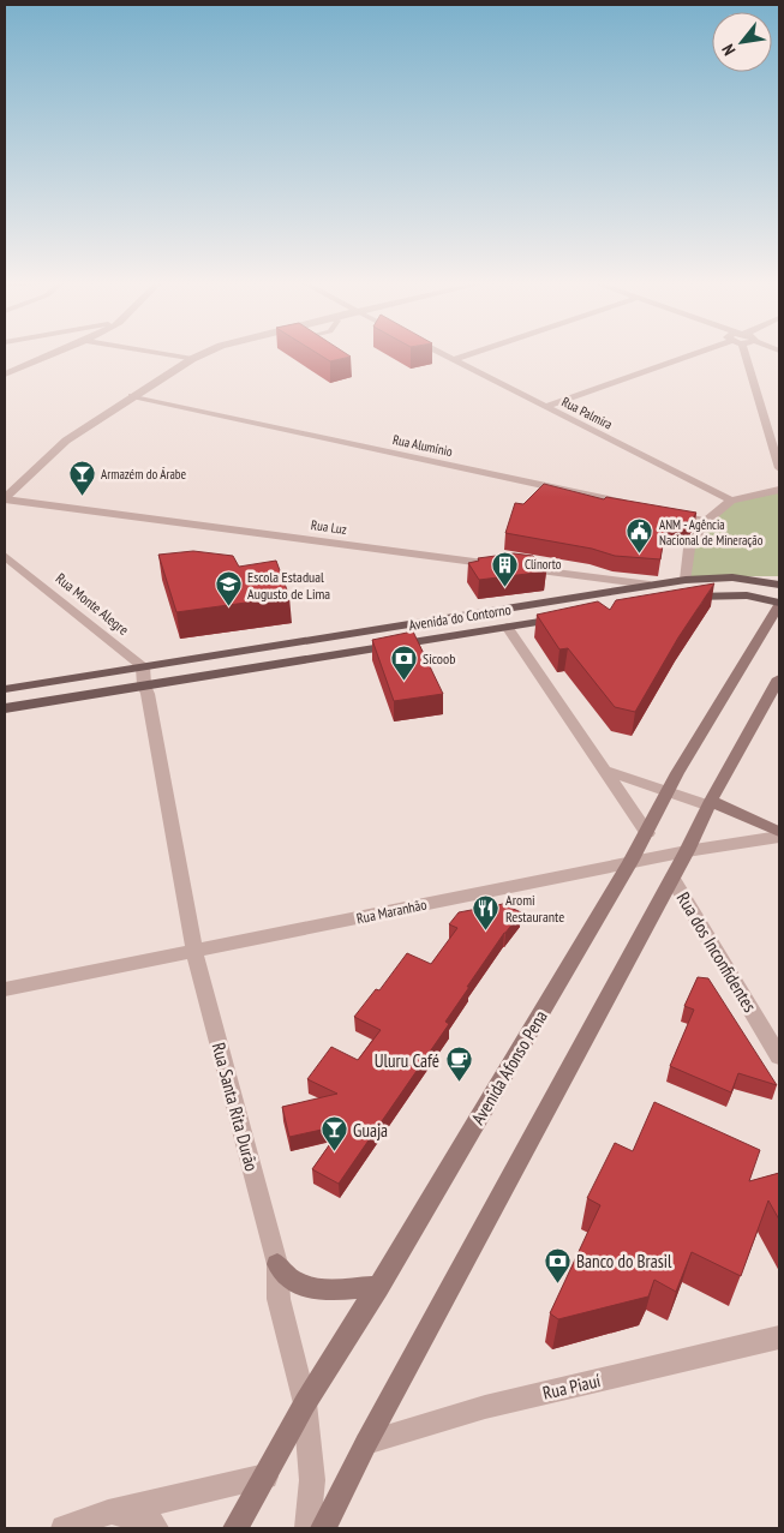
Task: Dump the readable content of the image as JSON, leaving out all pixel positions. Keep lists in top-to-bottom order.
{
  "streets": {
    "main road": ["Avenida do Contorno", "Avenida Afonso Pena"],
    "street": [
      "Rua Palmira",
      "Rua Alumínio",
      "Rua Luz",
      "Rua Monte Alegre",
      "Rua Maranhão",
      "Rua dos Inconfidentes",
      "Rua Santa Rita Durão",
      "Rua Piauí"
    ]
  },
  "crossings": [
    ["Rua Luz", "Avenida do Contorno"],
    ["Rua Monte Alegre", "Avenida do Contorno"],
    ["Avenida do Contorno", "Rua Santa Rita Durão"],
    ["Rua Maranhão", "Avenida Afonso Pena"],
    ["Rua Maranhão", "Rua Santa Rita Durão"],
    ["Avenida Afonso Pena", "Rua Santa Rita Durão"]
  ],
  "places": {
    "bar": ["Armazém do Árabe", "Guaja"],
    "public building": ["ANM - Agência Nacional de Mineração"],
    "building": ["Clinorto"],
    "school or university": ["Escola Estadual Augusto de Lima"],
    "bank": ["Sicoob", "Banco do Brasil"],
    "restaurant": ["Aromi Restaurante"],
    "cafe": ["Uluru Café"]
  },
  "north": "bottom left"
}
